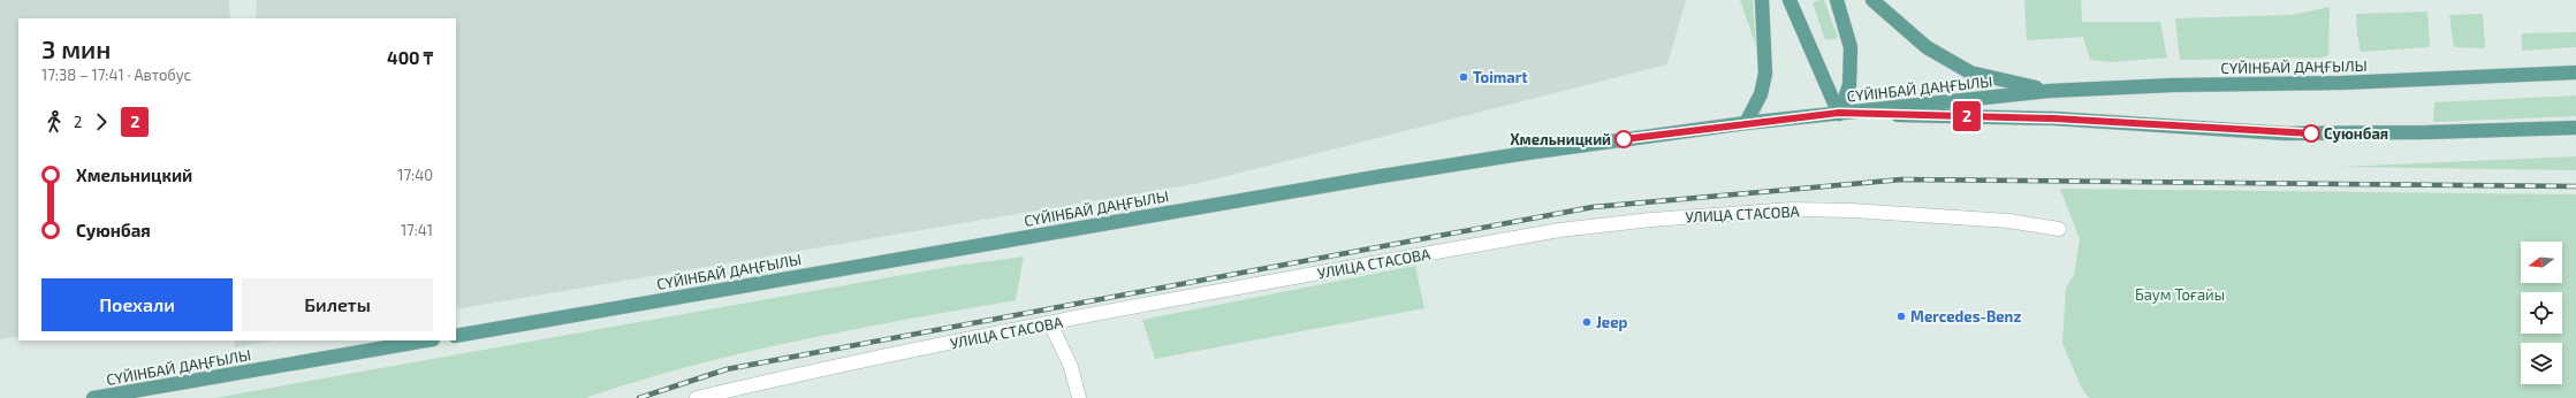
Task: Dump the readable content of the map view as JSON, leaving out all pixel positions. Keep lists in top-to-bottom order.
{
  "streets": {
    "main road": ["СҮЙІНБАЙ ДАҢҒЫЛЫ"],
    "street": ["УЛИЦА СТАСОВА"]
  },
  "parks": ["Баум Тоғайы"],
  "places": [
    "Toimart",
    "Суюнбая",
    "Хмельницкий",
    "Mercedes-Benz",
    "Jeep"
  ],
  "lines": ["bus line 2"],
  "north": "left",
  "page": {
    "on_map": "2",
    "heading": ["3 мин", "17:38 – 17:41 · Автобус", "400 ₸"],
    "legs": ["2", "2"],
    "list": [
      {
        "name": "Хмельницкий",
        "value": "17:40"
      },
      {
        "name": "Суюнбая",
        "value": "17:41"
      }
    ],
    "buttons": ["Поехали", "Билеты"]
  }
}
